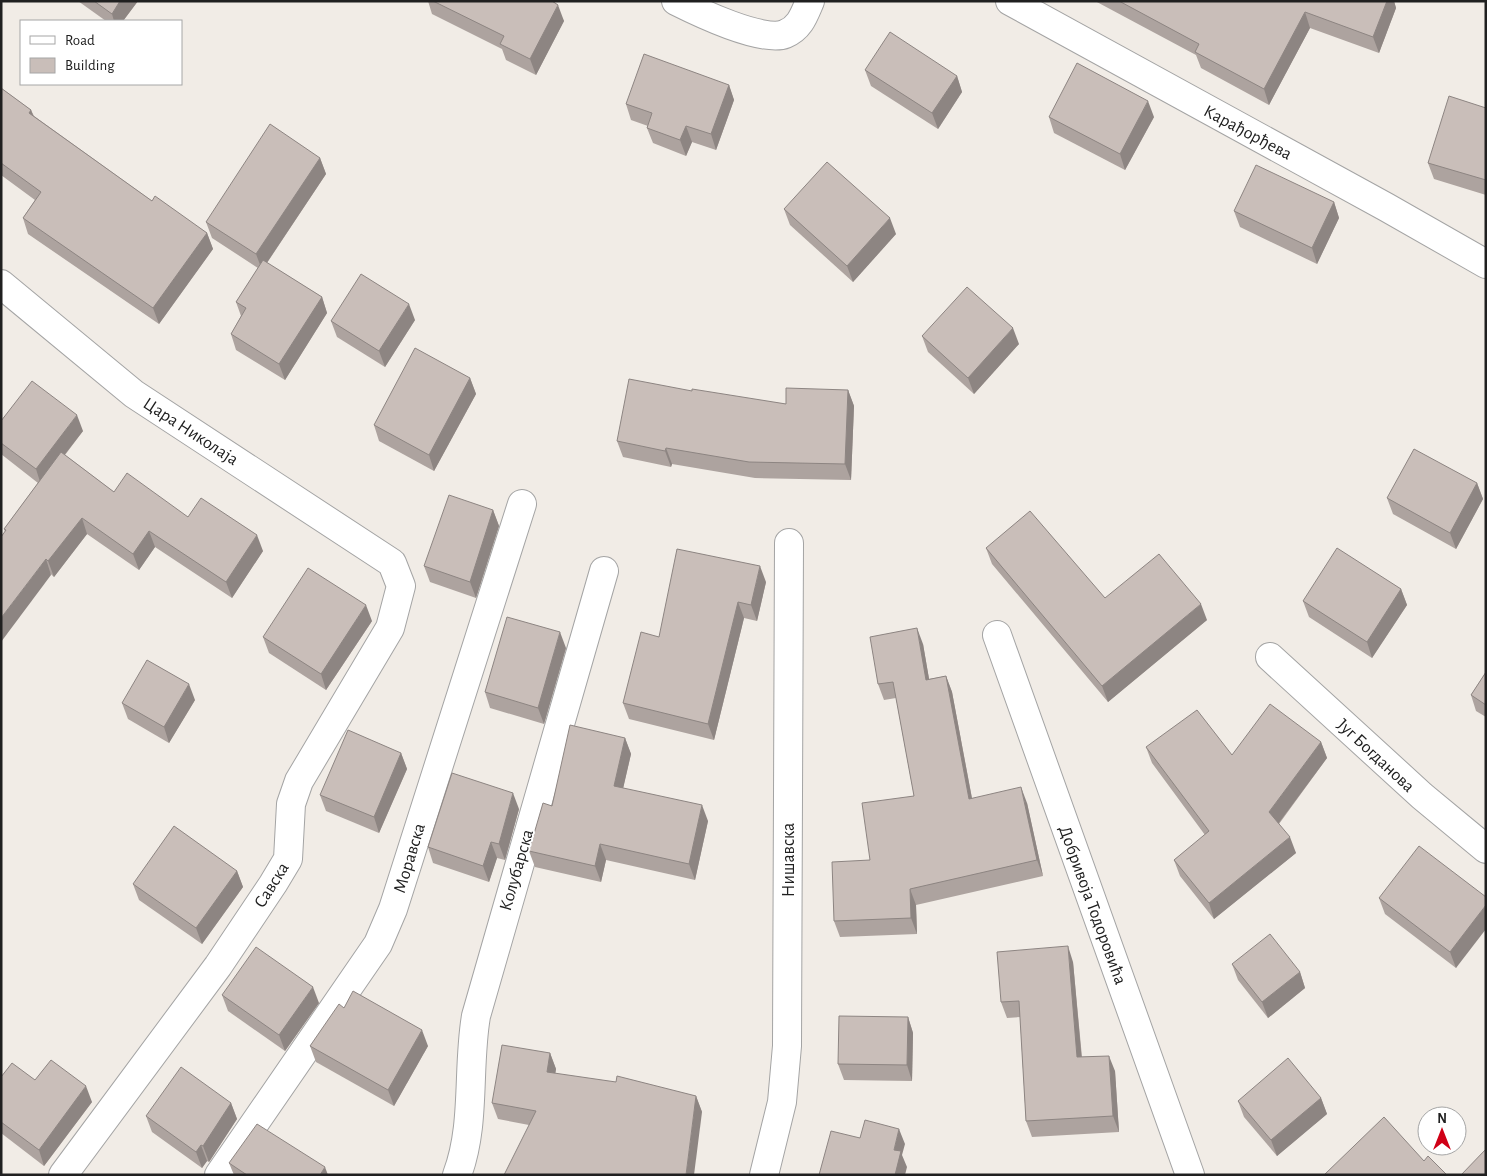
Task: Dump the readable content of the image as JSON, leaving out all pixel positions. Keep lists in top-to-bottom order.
{
  "streets": {
    "street": [
      "Карађорђева",
      "Цара Николаја",
      "Југ Богданова",
      "Моравска",
      "Нишавска",
      "Колубарска",
      "Савска",
      "Добривоја Тодоровића"
    ]
  },
  "crossings": [
    ["Цара Николаја", "Савска"]
  ],
  "legend": ["Road", "Building"],
  "north": "top"
}
